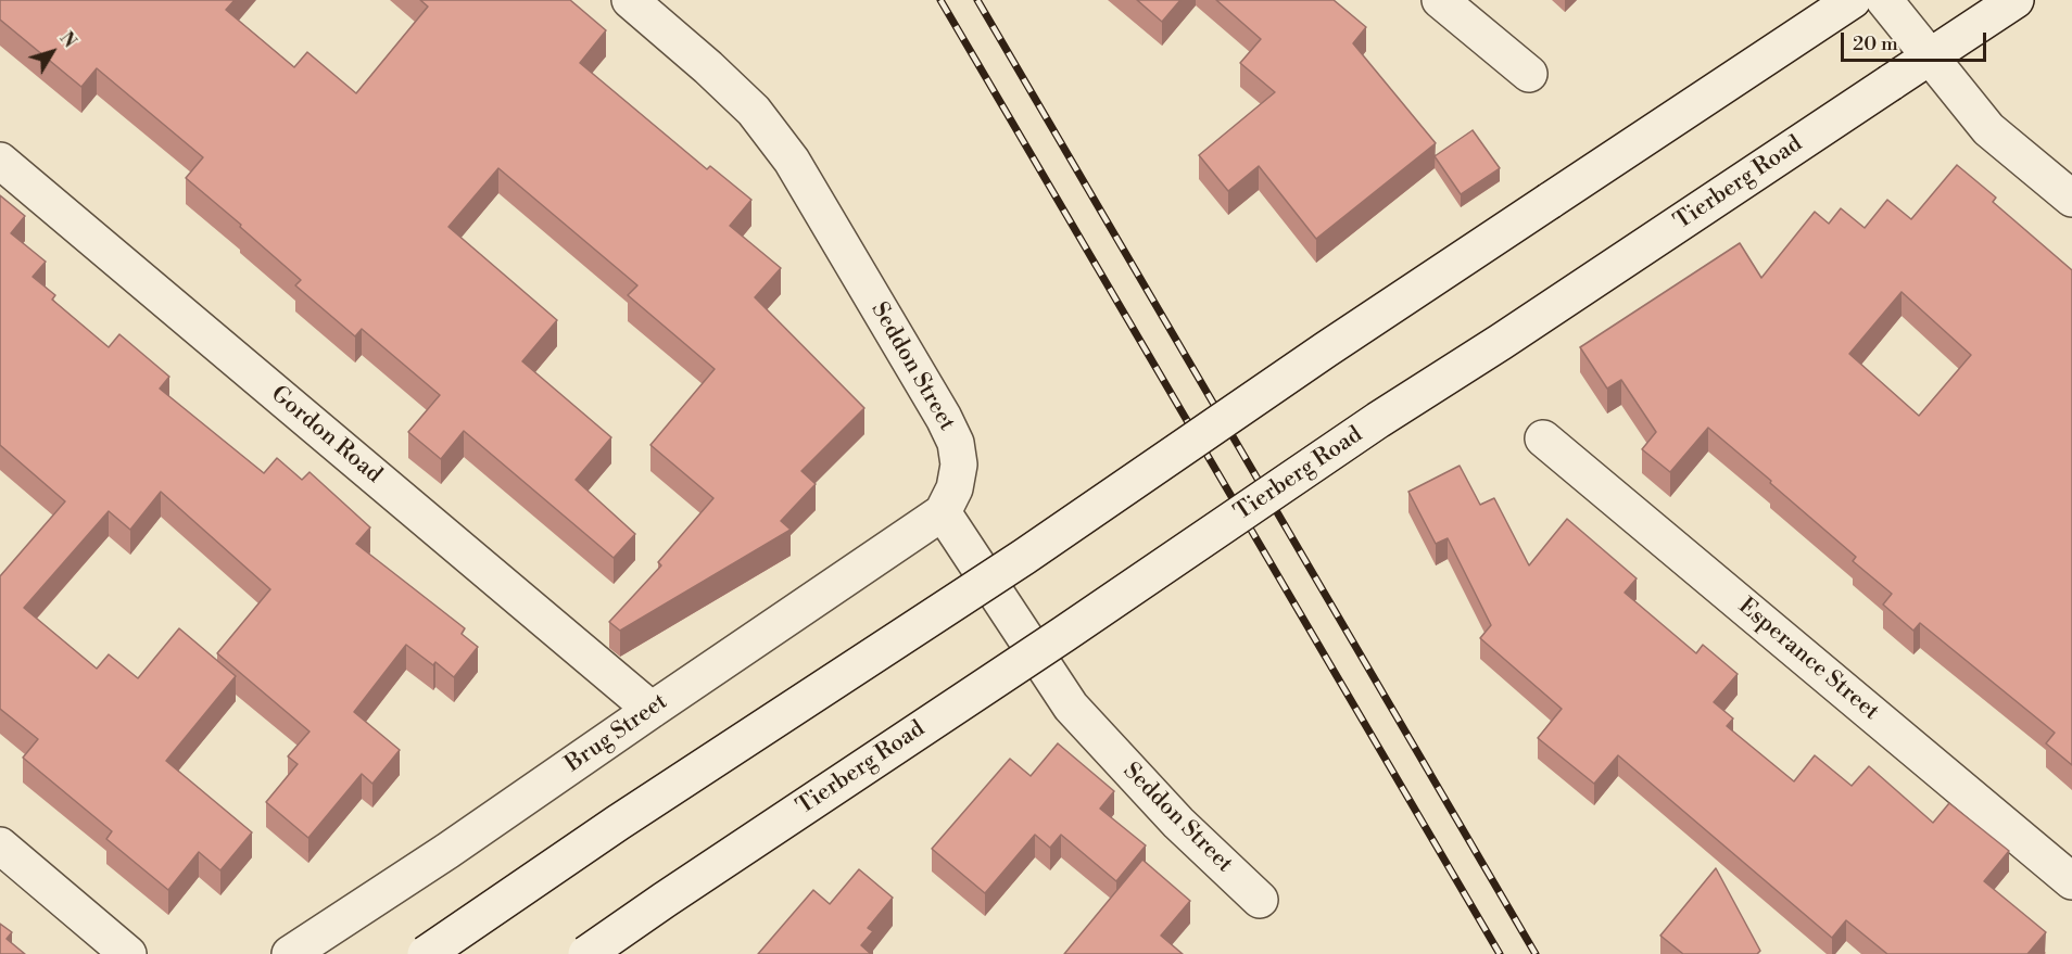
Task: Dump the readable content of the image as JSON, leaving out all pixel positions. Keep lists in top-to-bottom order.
{
  "streets": {
    "street": [
      "Tierberg Road",
      "Seddon Street",
      "Gordon Road",
      "Esperance Street",
      "Brug Street"
    ]
  },
  "crossings": [
    ["Seddon Street", "Brug Street"],
    ["Gordon Road", "Brug Street"]
  ],
  "scale_bar": "20 m",
  "north": "top right"
}
